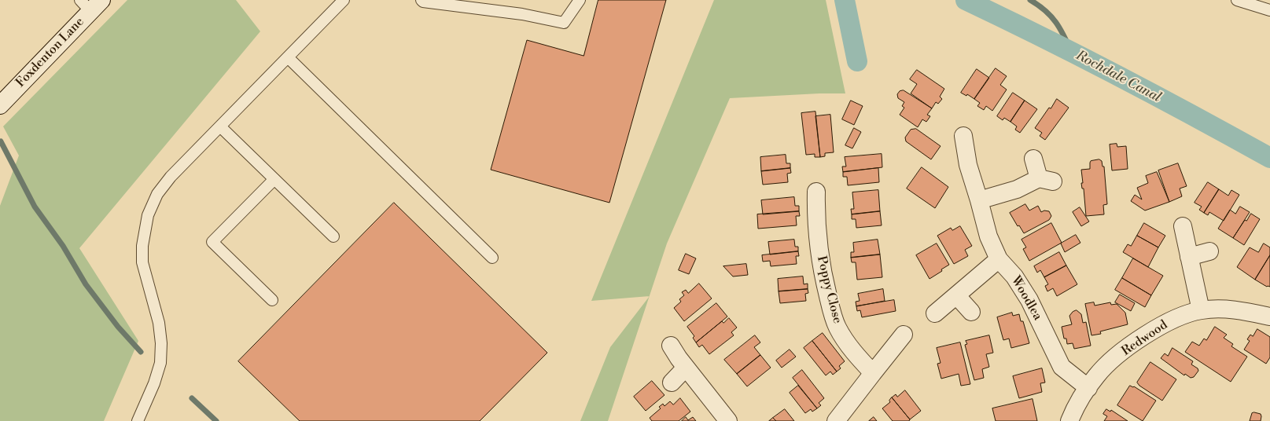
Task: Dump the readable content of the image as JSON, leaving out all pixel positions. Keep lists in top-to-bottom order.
{
  "streets": {
    "street": [
      "Foxdenton Lane",
      "Poppy Close",
      "Woodlea",
      "Redwood"
    ]
  },
  "crossings": [
    ["Woodlea", "Redwood"]
  ],
  "water": ["Rochdale Canal"]
}
